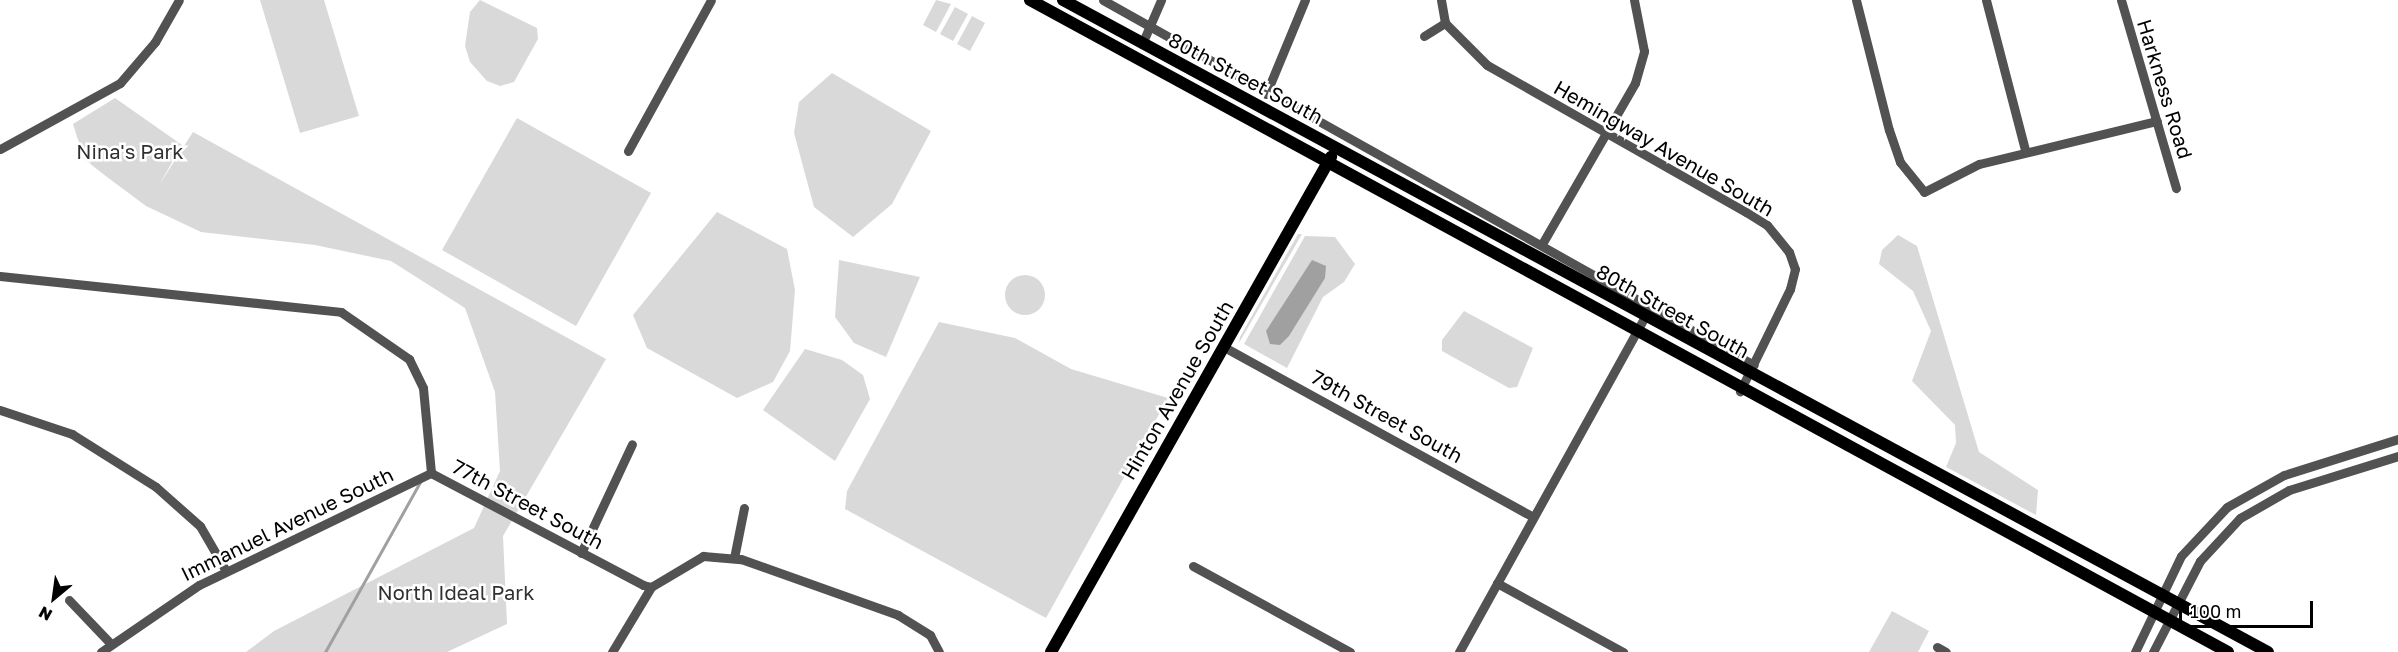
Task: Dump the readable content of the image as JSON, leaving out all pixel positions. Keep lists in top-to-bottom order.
{
  "streets": {
    "main road": ["80th Street South", "Hinton Avenue South"],
    "street": [
      "Harkness Road",
      "Hemingway Avenue South",
      "79th Street South",
      "77th Street South",
      "Immanuel Avenue South"
    ]
  },
  "crossings": [
    ["80th Street South", "Hemingway Avenue South"],
    ["80th Street South", "Hinton Avenue South"],
    ["Hinton Avenue South", "79th Street South"],
    ["77th Street South", "Immanuel Avenue South"]
  ],
  "parks": ["Nina's Park", "North Ideal Park"],
  "scale_bar": "100 m",
  "north": "bottom left"
}
